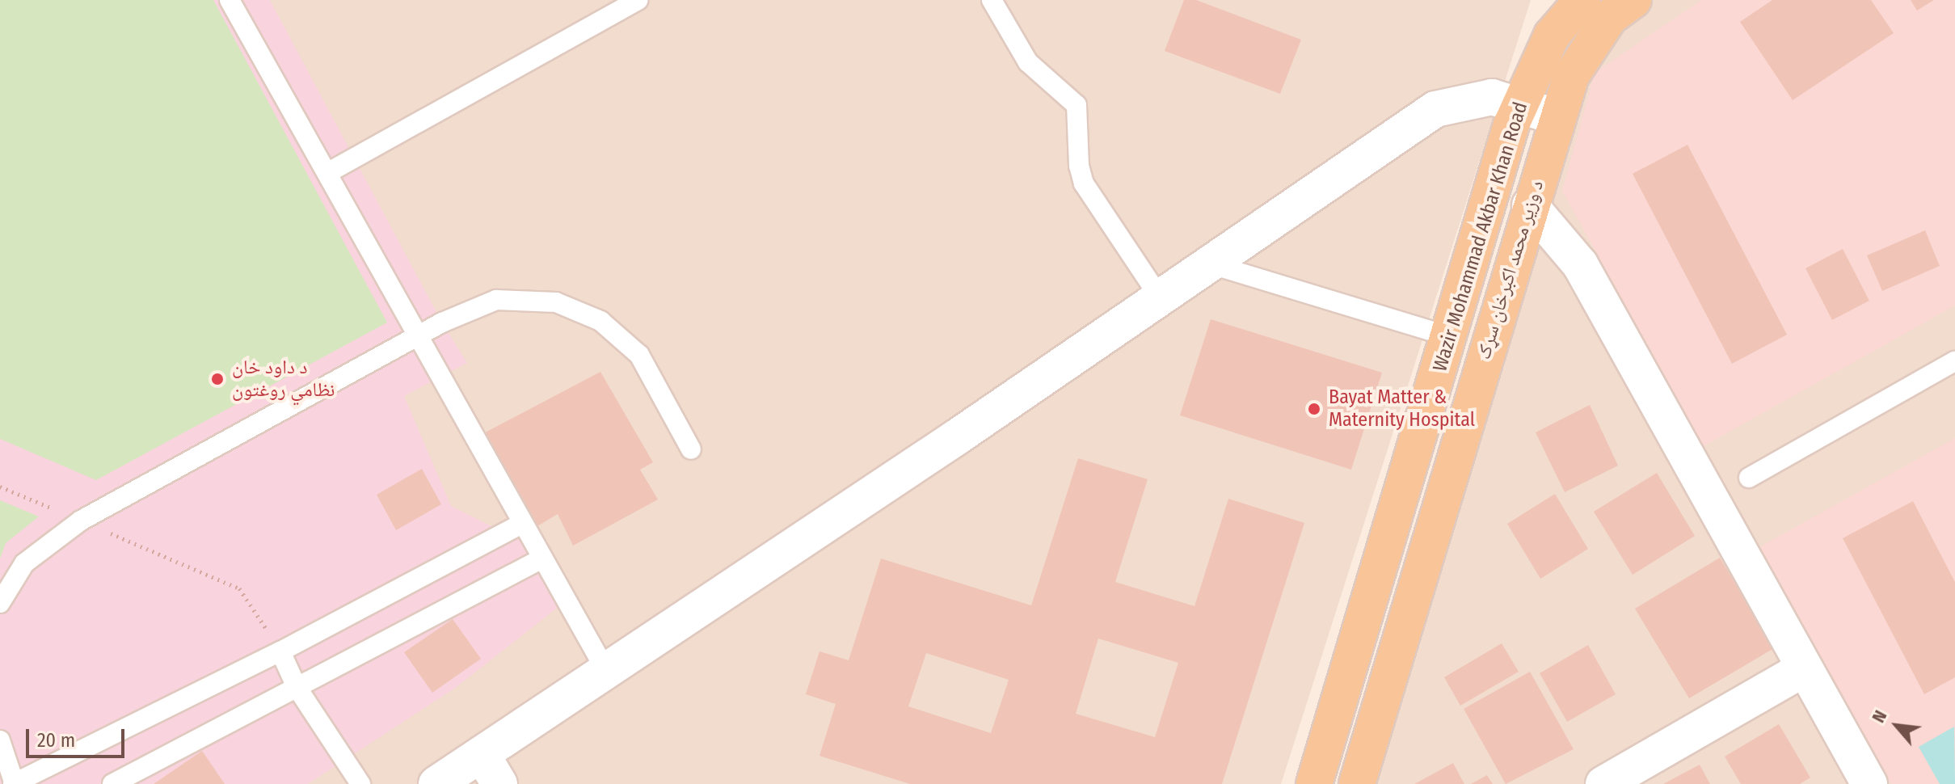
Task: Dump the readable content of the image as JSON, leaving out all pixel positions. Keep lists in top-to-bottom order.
{
  "streets": {
    "main road": ["Wazir Mohammad Akbar Khan Road", "د وزیر محمد اکبرخان سړک"]
  },
  "places": ["د داود خان نظامي روغتون", "Bayat Matter & Maternity Hospital"],
  "scale_bar": "20 m",
  "north": "top left"
}
